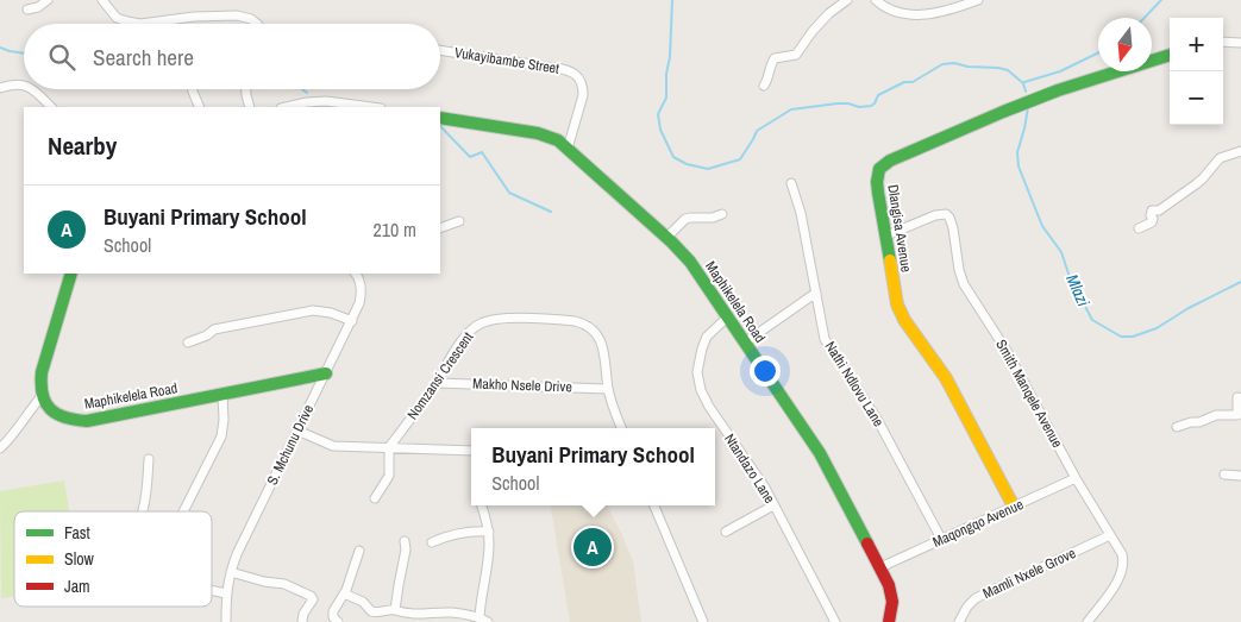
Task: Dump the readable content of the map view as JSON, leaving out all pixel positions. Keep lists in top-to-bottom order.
{
  "streets": {
    "street": [
      "Vukayibambe Street",
      "Dlangisa Avenue",
      "Maphikelela Road",
      "Nomzansi Crescent",
      "Nathi Ndlovu Lane",
      "Makho Nsele Drive",
      "Smith Manqele Avenue",
      "S. Mchunu Drive",
      "Ntandazo Lane",
      "Maqongqo Avenue",
      "Mamli Nxele Grove"
    ]
  },
  "crossings": [
    ["Vukayibambe Street", "Maphikelela Road"],
    ["Dlangisa Avenue", "Smith Manqele Avenue"],
    ["Dlangisa Avenue", "Maqongqo Avenue"],
    ["Maphikelela Road", "S. Mchunu Drive"],
    ["Maphikelela Road", "Ntandazo Lane"],
    ["Maphikelela Road", "Maqongqo Avenue"],
    ["Nomzansi Crescent", "Makho Nsele Drive"],
    ["Nathi Ndlovu Lane", "Maqongqo Avenue"],
    ["Smith Manqele Avenue", "Maqongqo Avenue"],
    ["Smith Manqele Avenue", "Mamli Nxele Grove"]
  ],
  "water": ["Mlazi"],
  "legend": ["Fast", "Slow", "Jam"],
  "north": "bottom",
  "page": {
    "map_buttons": ["+", "−"],
    "search": "Search here",
    "heading": "Nearby",
    "list": [
      {
        "mark": "A",
        "name": "Buyani Primary School",
        "note": "School",
        "value": "210 m"
      }
    ],
    "popup": ["Buyani Primary School", "School"],
    "pins": "A"
  }
}
